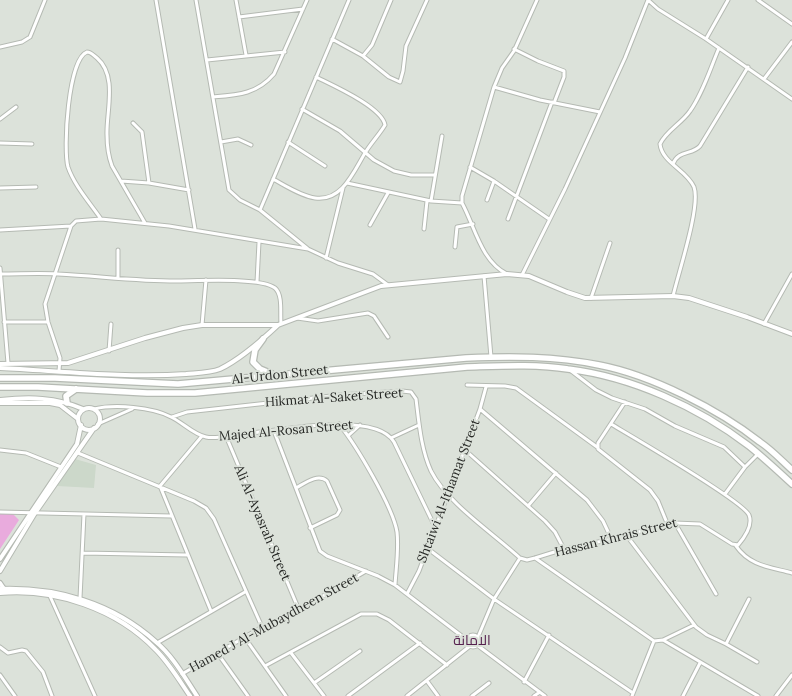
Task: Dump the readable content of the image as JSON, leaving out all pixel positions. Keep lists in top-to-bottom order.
{
  "streets": {
    "highway": ["Al-Urdon Street"],
    "street": [
      "Hikmat Al-Saket Street",
      "Majed Al-Rosan Street",
      "Shtaiwi Al-Ithamat Street",
      "Ali Al-Ayasrah Street",
      "Hassan Khrais Street",
      "Hamed J Al-Mubaydheen Street"
    ]
  },
  "crossings": [
    ["Hikmat Al-Saket Street", "Majed Al-Rosan Street"],
    ["Hikmat Al-Saket Street", "Shtaiwi Al-Ithamat Street"],
    ["Hikmat Al-Saket Street", "Hassan Khrais Street"],
    ["Majed Al-Rosan Street", "Ali Al-Ayasrah Street"],
    ["Majed Al-Rosan Street", "Hamed J Al-Mubaydheen Street"],
    ["Shtaiwi Al-Ithamat Street", "Hamed J Al-Mubaydheen Street"],
    ["Ali Al-Ayasrah Street", "Hamed J Al-Mubaydheen Street"]
  ],
  "districts": ["الامانة"]
}
